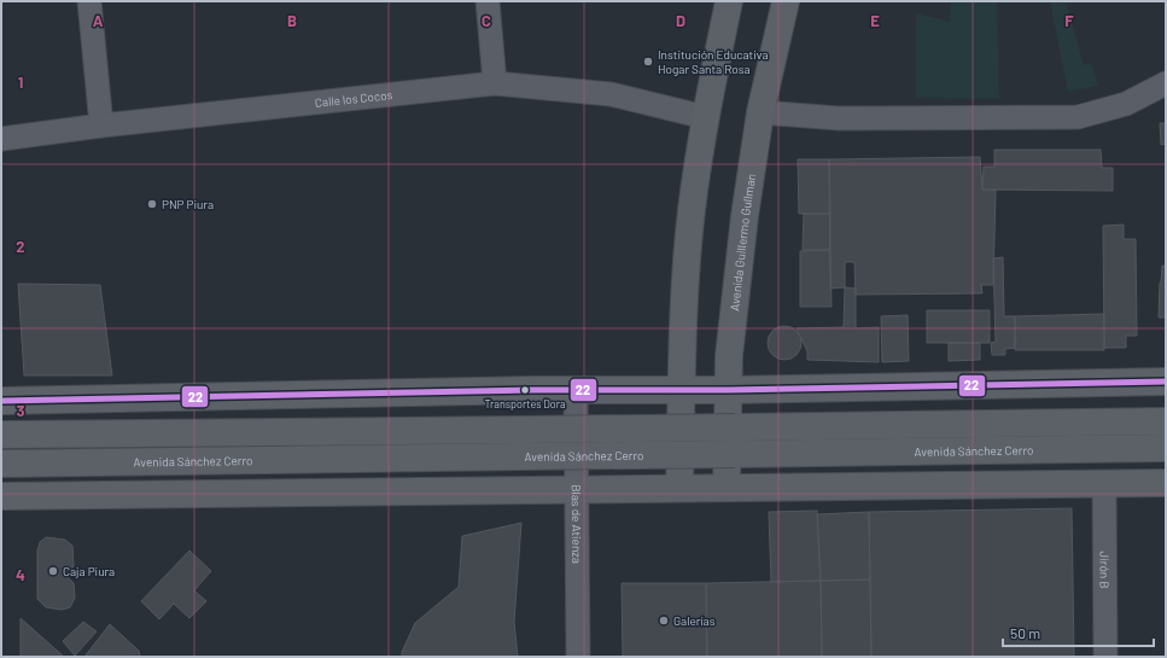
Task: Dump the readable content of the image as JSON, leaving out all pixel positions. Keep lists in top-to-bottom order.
{
  "streets": {
    "main road": ["Avenida Guillermo Gullman", "Avenida Sánchez Cerro"],
    "street": ["Calle los Cocos", "Blas de Atienza", "Jirón B"]
  },
  "places": [
    "Institución Educativa Hogar Santa Rosa",
    "PNP Piura",
    "Transportes Dora",
    "Caja Piura",
    "Galerías"
  ],
  "lines": ["transit line 22"],
  "scale_bar": "50 m",
  "grid": {
    "columns": [
      "A",
      "B",
      "C",
      "D",
      "E",
      "F"
    ],
    "rows": [
      "1",
      "2",
      "3",
      "4"
    ]
  }
}
